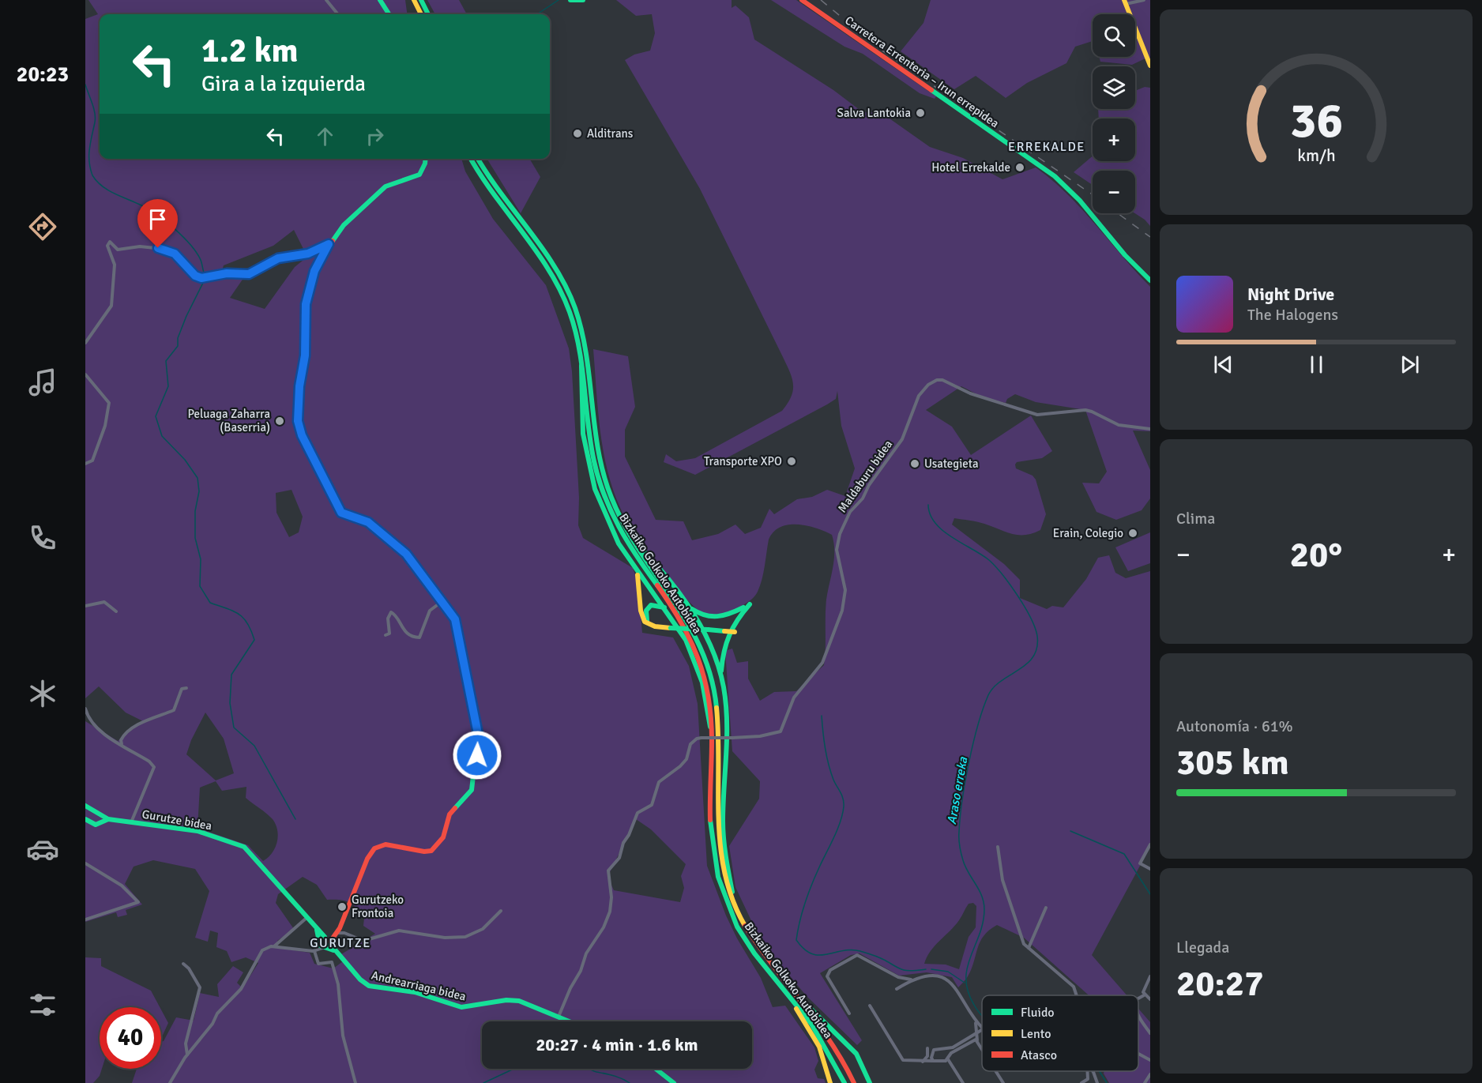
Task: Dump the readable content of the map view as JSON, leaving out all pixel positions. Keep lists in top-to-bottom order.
{
  "streets": {
    "main road": [
      "Carretera Errenteria – Irun errepidea",
      "Bizkaiko Golkoko Autobidea",
      "Gurutze bidea",
      "Andrearriaga bidea"
    ],
    "street": ["Maldaburu bidea"]
  },
  "crossings": [
    ["Maldaburu bidea", "Andrearriaga bidea"],
    ["Gurutze bidea", "Andrearriaga bidea"]
  ],
  "districts": ["ERREKALDE", "GURUTZE"],
  "water": ["Araso erreka"],
  "places": [
    "Salva Lantokia",
    "Alditrans",
    "Hotel Errekalde",
    "Peluaga Zaharra (Baserria)",
    "Transporte XPO",
    "Usategieta",
    "Erain, Colegio",
    "Gurutzeko Frontoia"
  ],
  "legend": ["Fluido", "Lento", "Atasco"],
  "page": {
    "tabs": "20:23",
    "map_buttons": ["+", "−"],
    "turn": ["1.2 km", "Gira a la izquierda"],
    "song": ["Night Drive", "The Halogens"],
    "tile": [
      "Clima",
      ["Autonomía · 61%", "305 km"],
      ["Llegada", "20:27"]
    ],
    "heat": ["−", "20°", "+"],
    "limit": "40",
    "trip": "20:27 · 4 min · 1.6 km",
    "gauge": ["36", "km/h"]
  }
}
